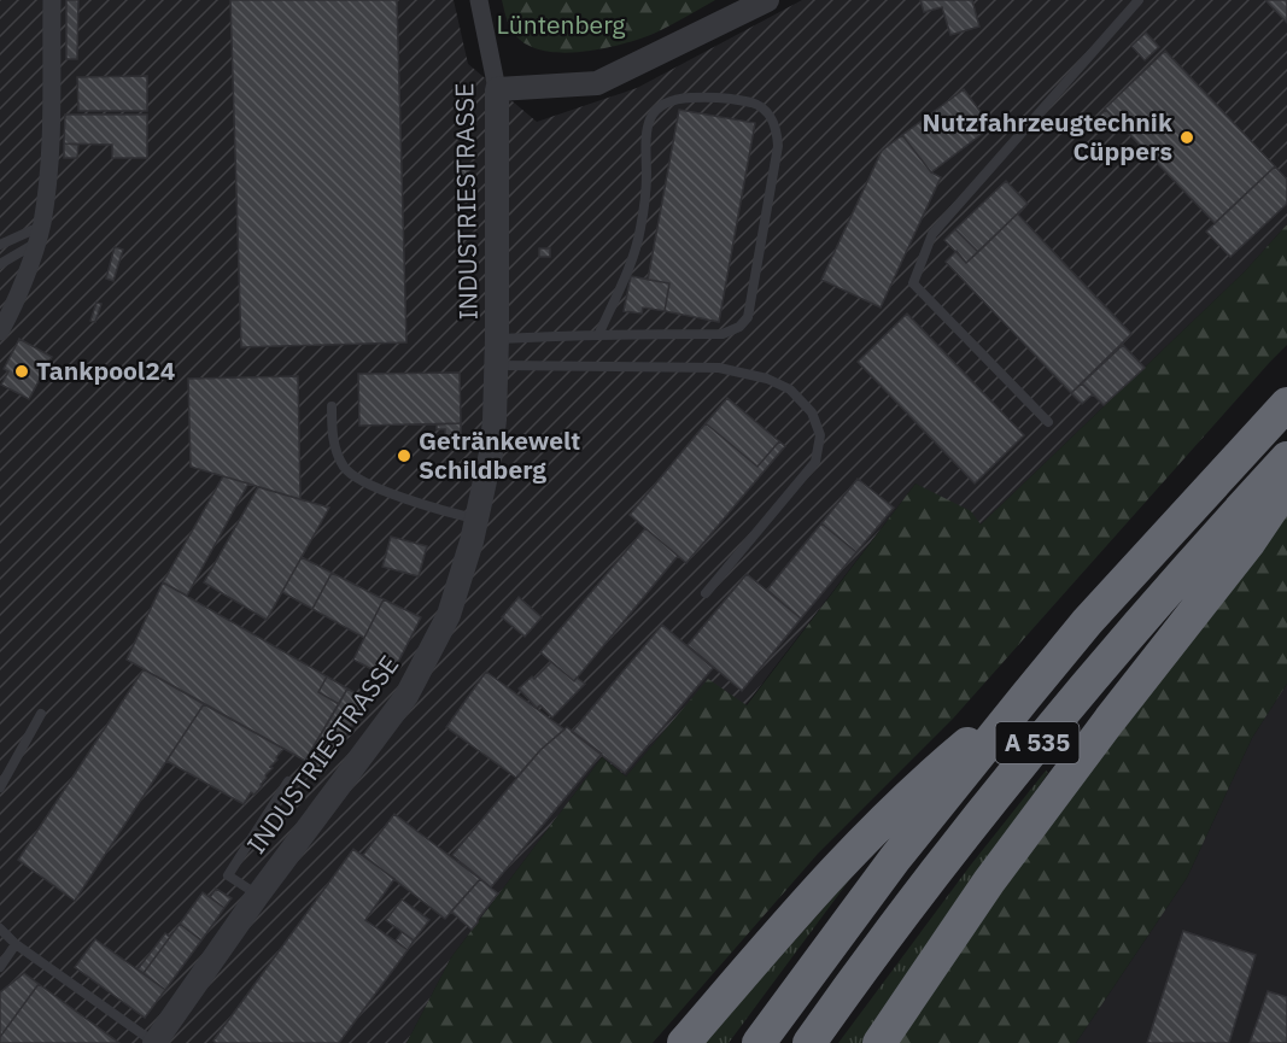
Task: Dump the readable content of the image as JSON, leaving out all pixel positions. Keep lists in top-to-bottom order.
{
  "streets": {
    "highway": ["A 535"],
    "street": ["INDUSTRIESTRASSE"]
  },
  "parks": ["Lüntenberg"],
  "places": ["Nutzfahrzeugtechnik Cüppers", "Tankpool24", "Getränkewelt Schildberg"]
}
